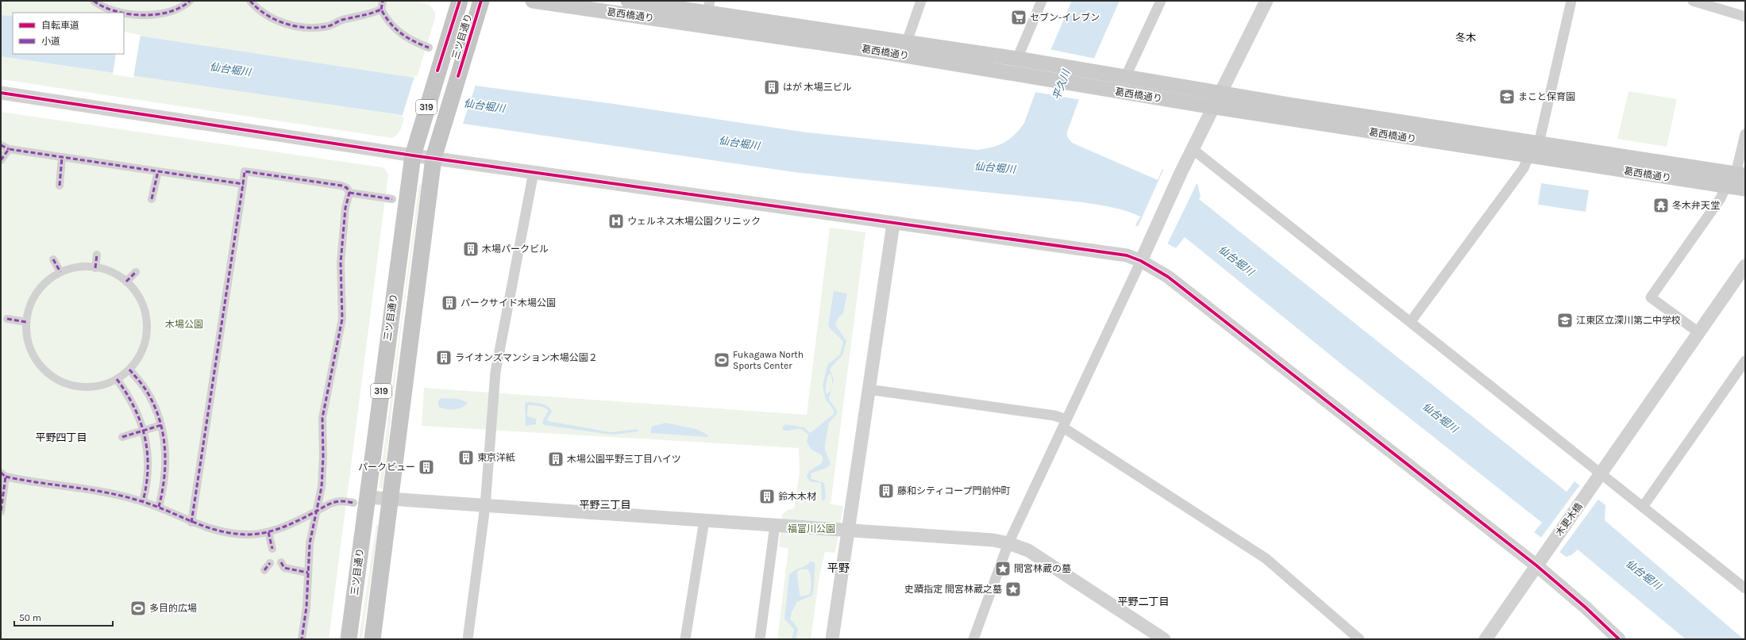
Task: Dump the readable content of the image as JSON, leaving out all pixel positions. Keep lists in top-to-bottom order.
{
  "streets": {
    "main road": ["葛西橋通り", "三ツ目通り", "319"],
    "street": ["木更木橋"]
  },
  "districts": [
    "冬木",
    "平野四丁目",
    "平野三丁目",
    "平野",
    "平野二丁目"
  ],
  "water": ["仙台堀川", "平久川"],
  "parks": ["木場公園", "福富川公園"],
  "places": {
    "supermarket": ["セブン-イレブン"],
    "building": [
      "はが 木場三ビル",
      "木場パークビル",
      "パークサイド木場公園",
      "ライオンズマンション木場公園２",
      "東京洋紙",
      "木場公園平野三丁目ハイツ",
      "パークビュー",
      "藤和シティコープ門前仲町",
      "鈴木木材"
    ],
    "school or university": ["まこと保育園", "江東区立深川第二中学校"],
    "temple": ["冬木弁天堂"],
    "hospital": ["ウェルネス木場公園クリニック"],
    "sports": ["Fukagawa North Sports Center", "多目的広場"],
    "place": ["間宮林蔵の墓", "史蹟指定 間宮林蔵之墓"]
  },
  "legend": ["自転車道", "小道"],
  "scale_bar": "50 m"
}
